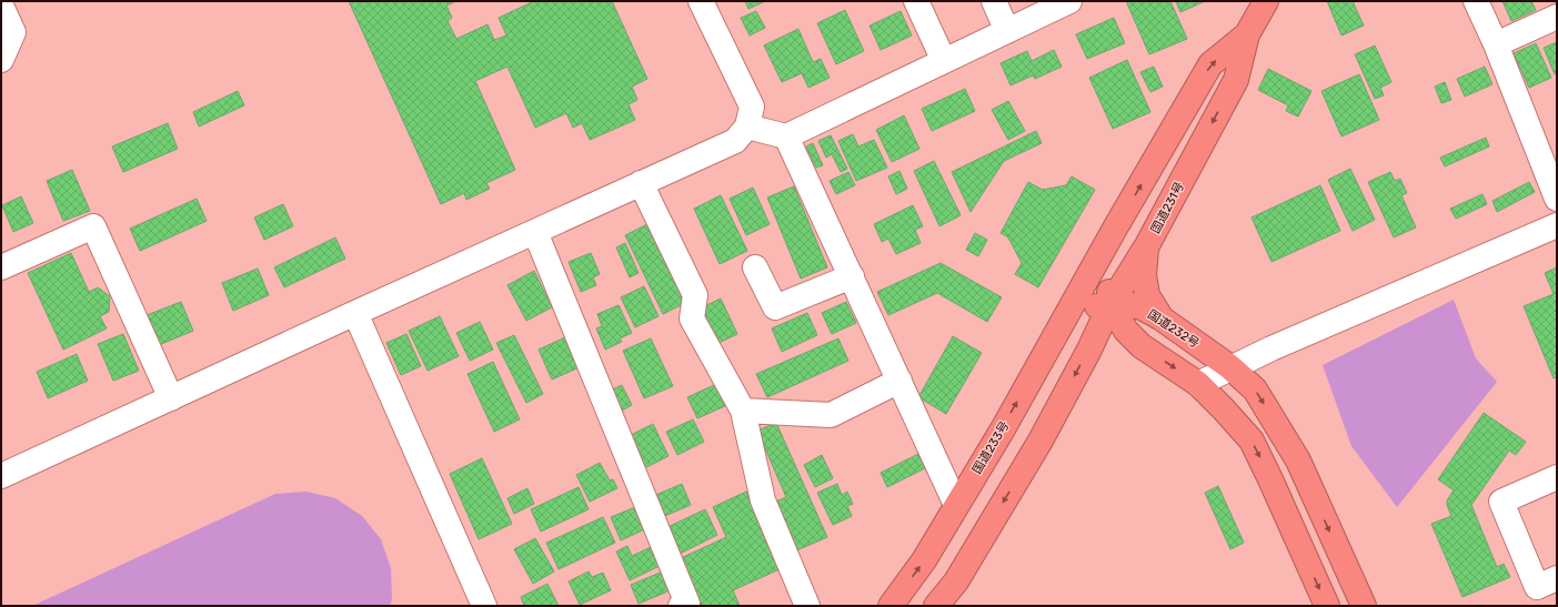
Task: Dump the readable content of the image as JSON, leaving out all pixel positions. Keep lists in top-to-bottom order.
{
  "streets": {
    "highway": ["国道231号", "国道232号", "国道233号"]
  },
  "crossings": [
    ["国道231号", "国道232号"],
    ["国道231号", "国道233号"],
    ["国道232号", "国道233号"]
  ]
}
